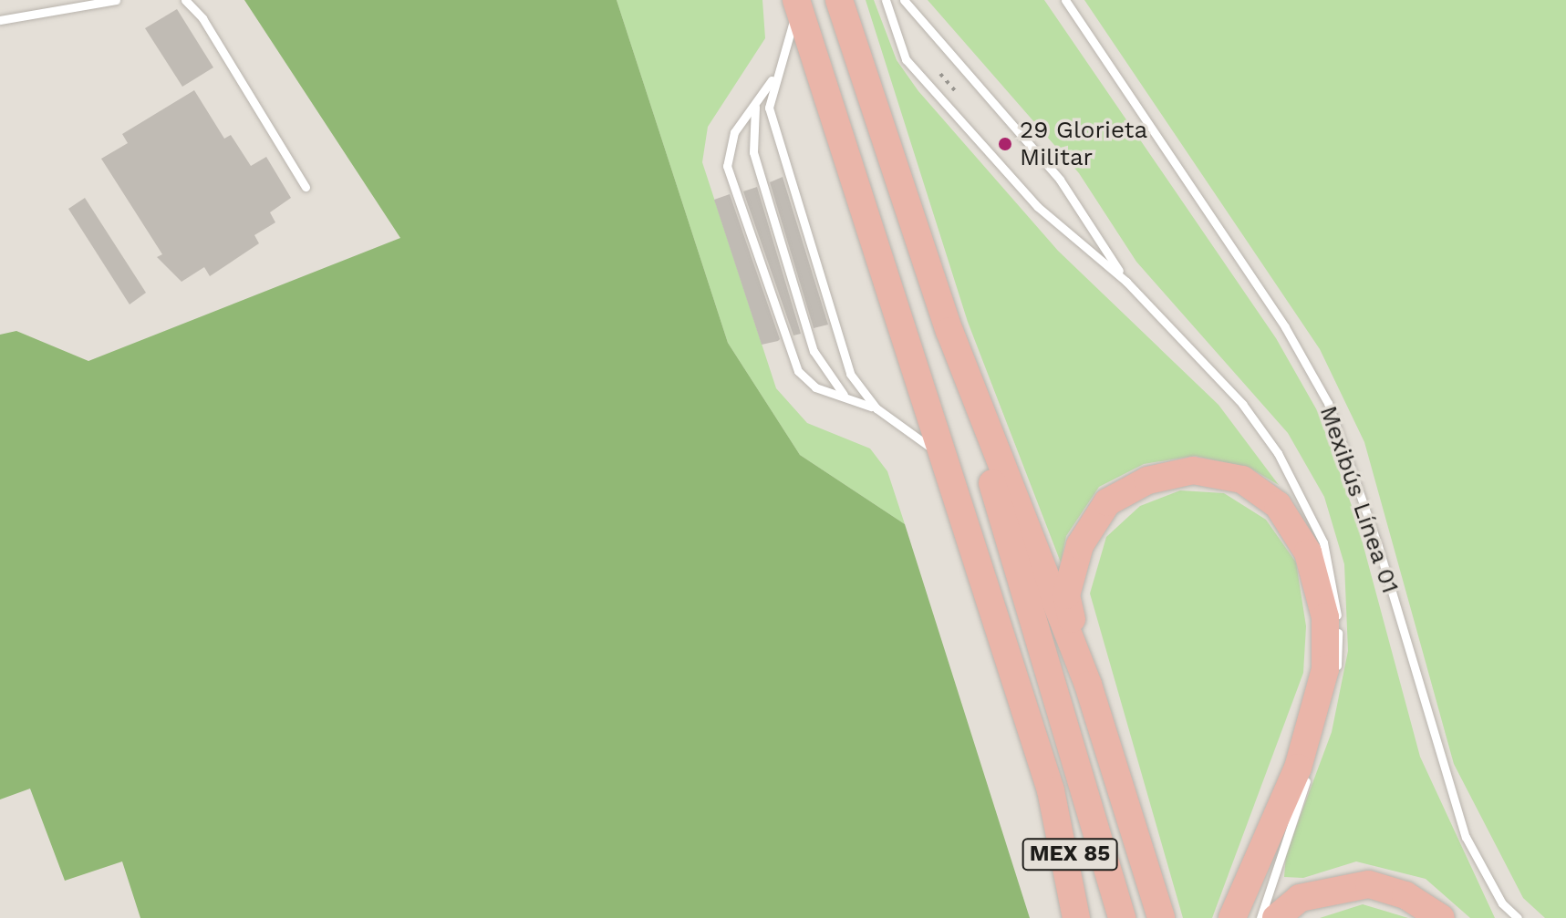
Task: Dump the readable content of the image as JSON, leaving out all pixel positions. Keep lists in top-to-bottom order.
{
  "streets": {
    "main road": ["MEX 85"],
    "lane": ["Mexibús Línea 01"]
  },
  "places": ["29 Glorieta Militar"]
}
